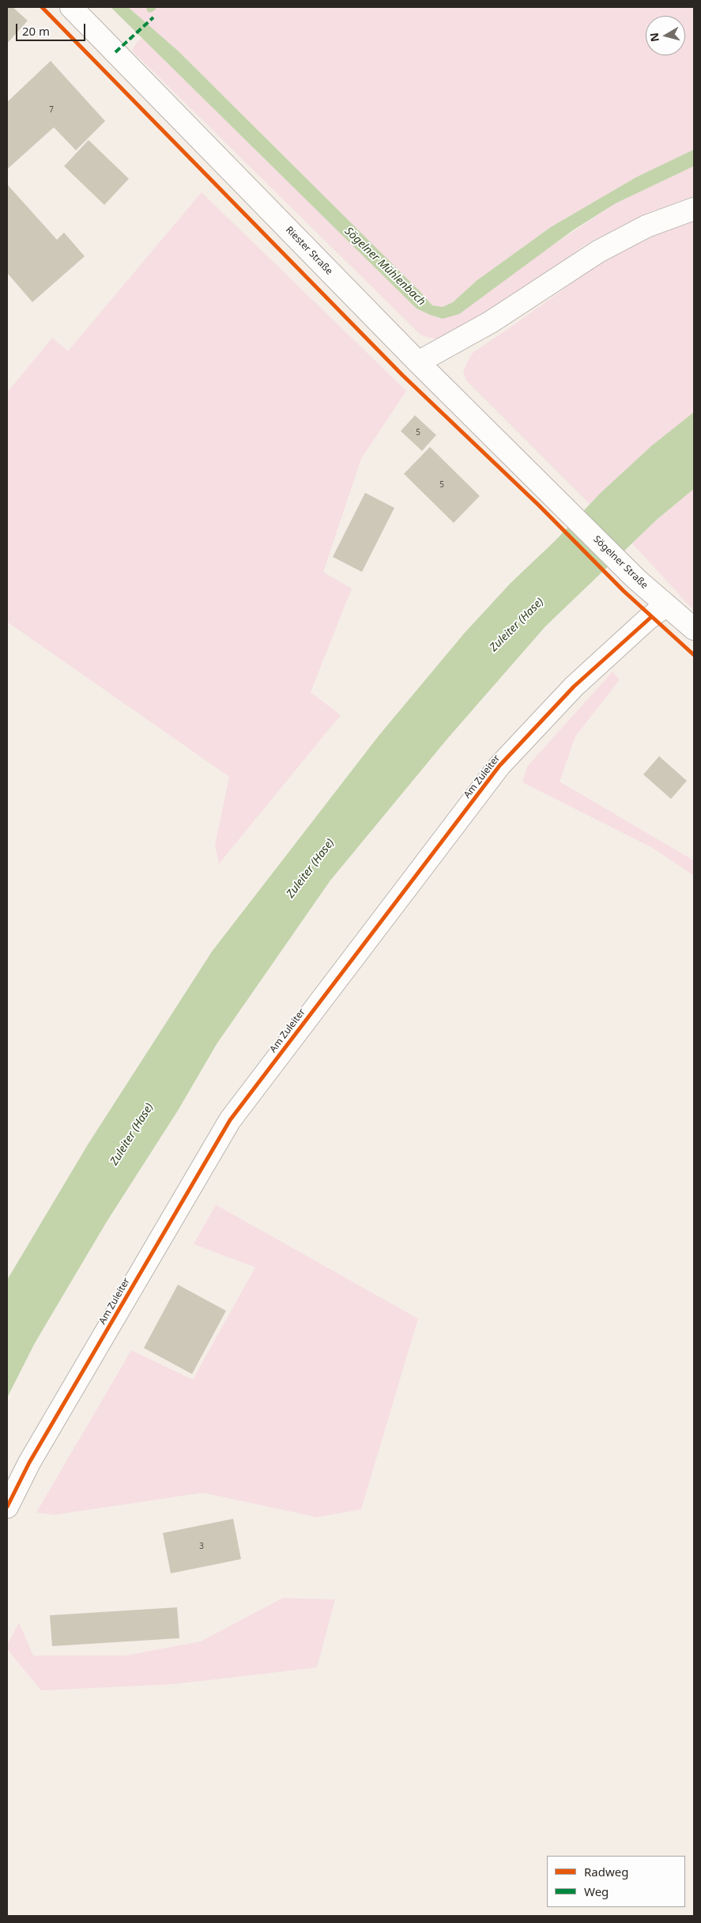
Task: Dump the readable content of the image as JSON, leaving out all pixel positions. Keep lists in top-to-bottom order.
{
  "streets": {
    "street": ["Riester Straße", "Sögelner Straße", "Am Zuleiter"]
  },
  "crossings": [
    ["Riester Straße", "Sögelner Straße"],
    ["Sögelner Straße", "Am Zuleiter"]
  ],
  "water": ["Sögelner Mühlenbach", "Zuleiter (Hase)"],
  "house_numbers": [
    "7",
    "5",
    "5",
    "3"
  ],
  "legend": ["Radweg", "Weg"],
  "scale_bar": "20 m",
  "north": "left"
}
